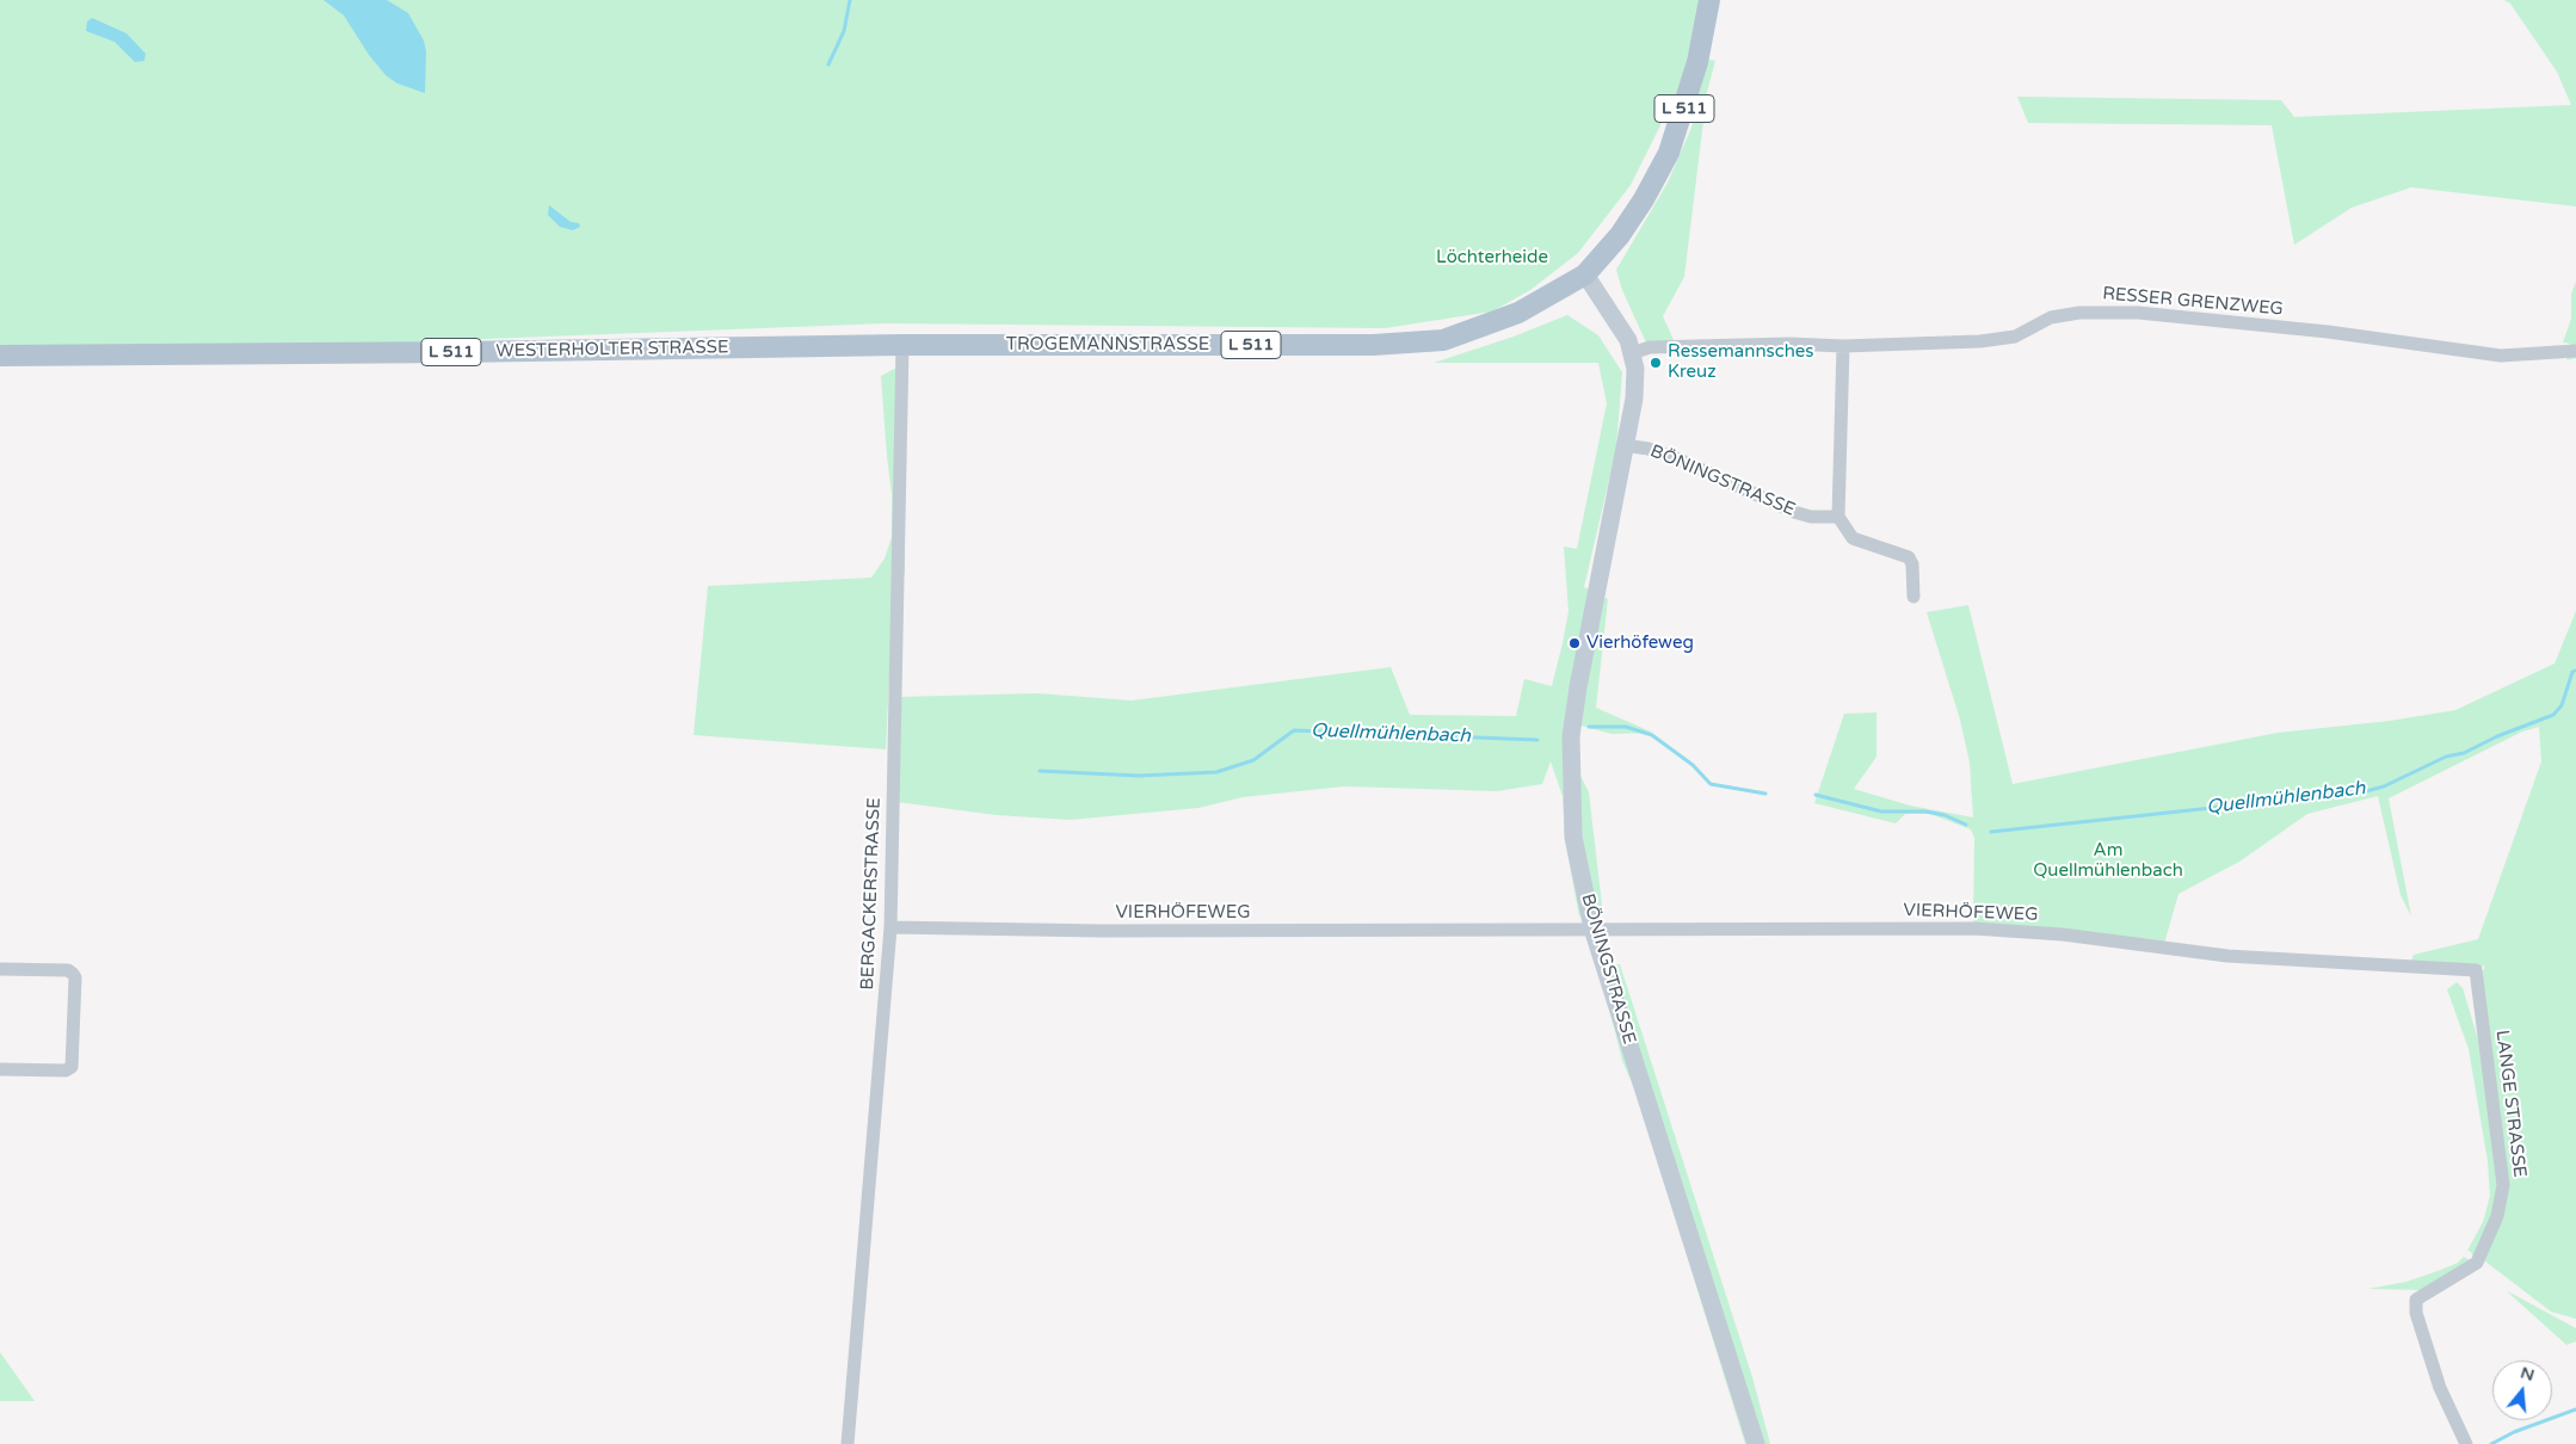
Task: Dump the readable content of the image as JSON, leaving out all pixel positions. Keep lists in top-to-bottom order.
{
  "streets": {
    "main road": [
      "L 511",
      "TROGEMANNSTRASSE",
      "WESTERHOLTER STRASSE",
      "BÖNINGSTRASSE"
    ],
    "street": [
      "RESSER GRENZWEG",
      "BERGACKERSTRASSE",
      "VIERHÖFEWEG",
      "LANGE STRASSE"
    ]
  },
  "crossings": [
    ["L 511", "TROGEMANNSTRASSE"],
    ["L 511", "BÖNINGSTRASSE"],
    ["RESSER GRENZWEG", "BÖNINGSTRASSE"],
    ["TROGEMANNSTRASSE", "WESTERHOLTER STRASSE"],
    ["TROGEMANNSTRASSE", "BÖNINGSTRASSE"],
    ["TROGEMANNSTRASSE", "BERGACKERSTRASSE"],
    ["WESTERHOLTER STRASSE", "BERGACKERSTRASSE"],
    ["BÖNINGSTRASSE", "VIERHÖFEWEG"],
    ["BERGACKERSTRASSE", "VIERHÖFEWEG"],
    ["VIERHÖFEWEG", "LANGE STRASSE"]
  ],
  "water": ["Quellmühlenbach"],
  "parks": ["Löchterheide", "Am Quellmühlenbach"],
  "places": ["Ressemannsches Kreuz", "Vierhöfeweg"],
  "north": "top"
}
